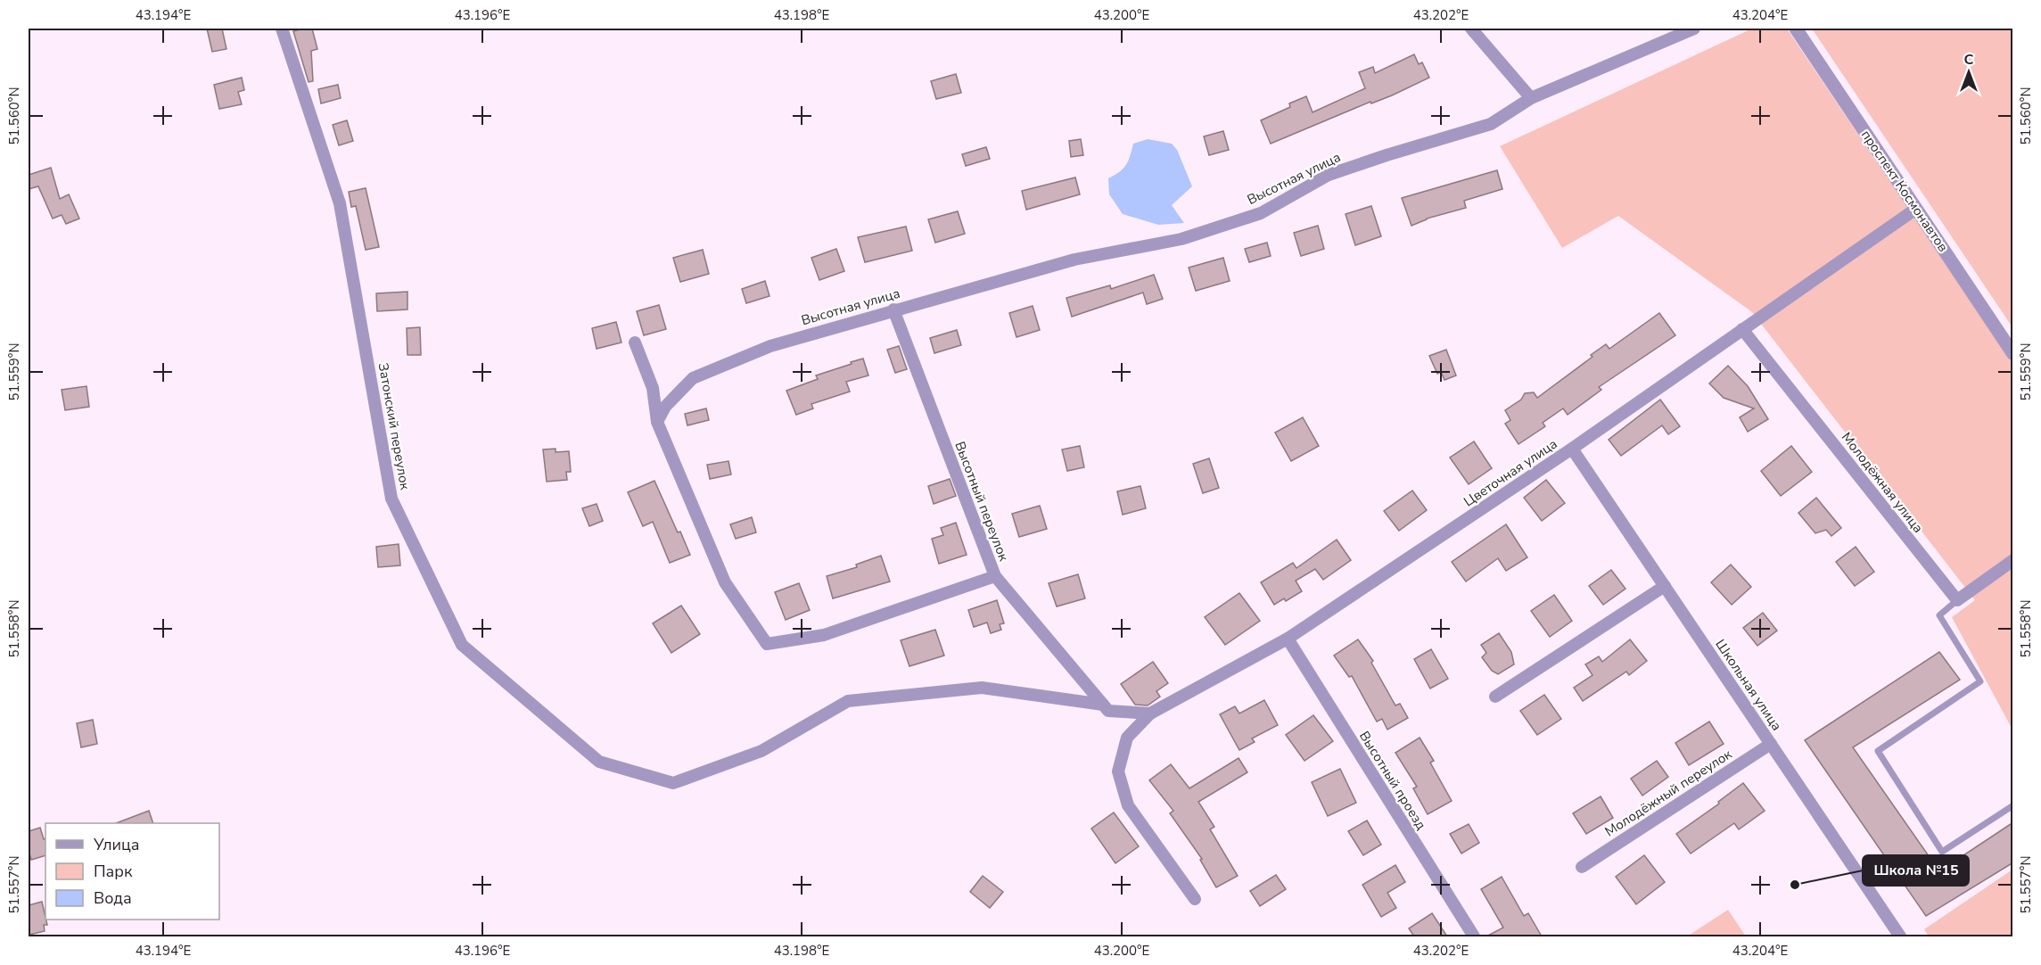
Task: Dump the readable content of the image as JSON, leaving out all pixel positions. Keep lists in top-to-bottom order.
{
  "streets": {
    "street": [
      "Высотная улица",
      "проспект Космонавтов",
      "Затонский переулок",
      "Цветочная улица",
      "Молодёжная улица",
      "Высотный переулок",
      "Школьная улица",
      "Высотный проезд",
      "Молодёжный переулок"
    ]
  },
  "crossings": [
    ["Высотная улица", "Высотный переулок"],
    ["проспект Космонавтов", "Цветочная улица"],
    ["Затонский переулок", "Высотный переулок"],
    ["Цветочная улица", "Молодёжная улица"],
    ["Цветочная улица", "Школьная улица"],
    ["Цветочная улица", "Высотный проезд"],
    ["Школьная улица", "Молодёжный переулок"]
  ],
  "places": ["Школа №15"],
  "legend": ["Улица", "Парк", "Вода"],
  "north": "top",
  "coordinates": [
    "43.194°E",
    "43.196°E",
    "43.198°E",
    "43.200°E",
    "43.202°E",
    "43.204°E",
    "51.560°N",
    "51.559°N",
    "51.558°N",
    "51.557°N"
  ]
}
